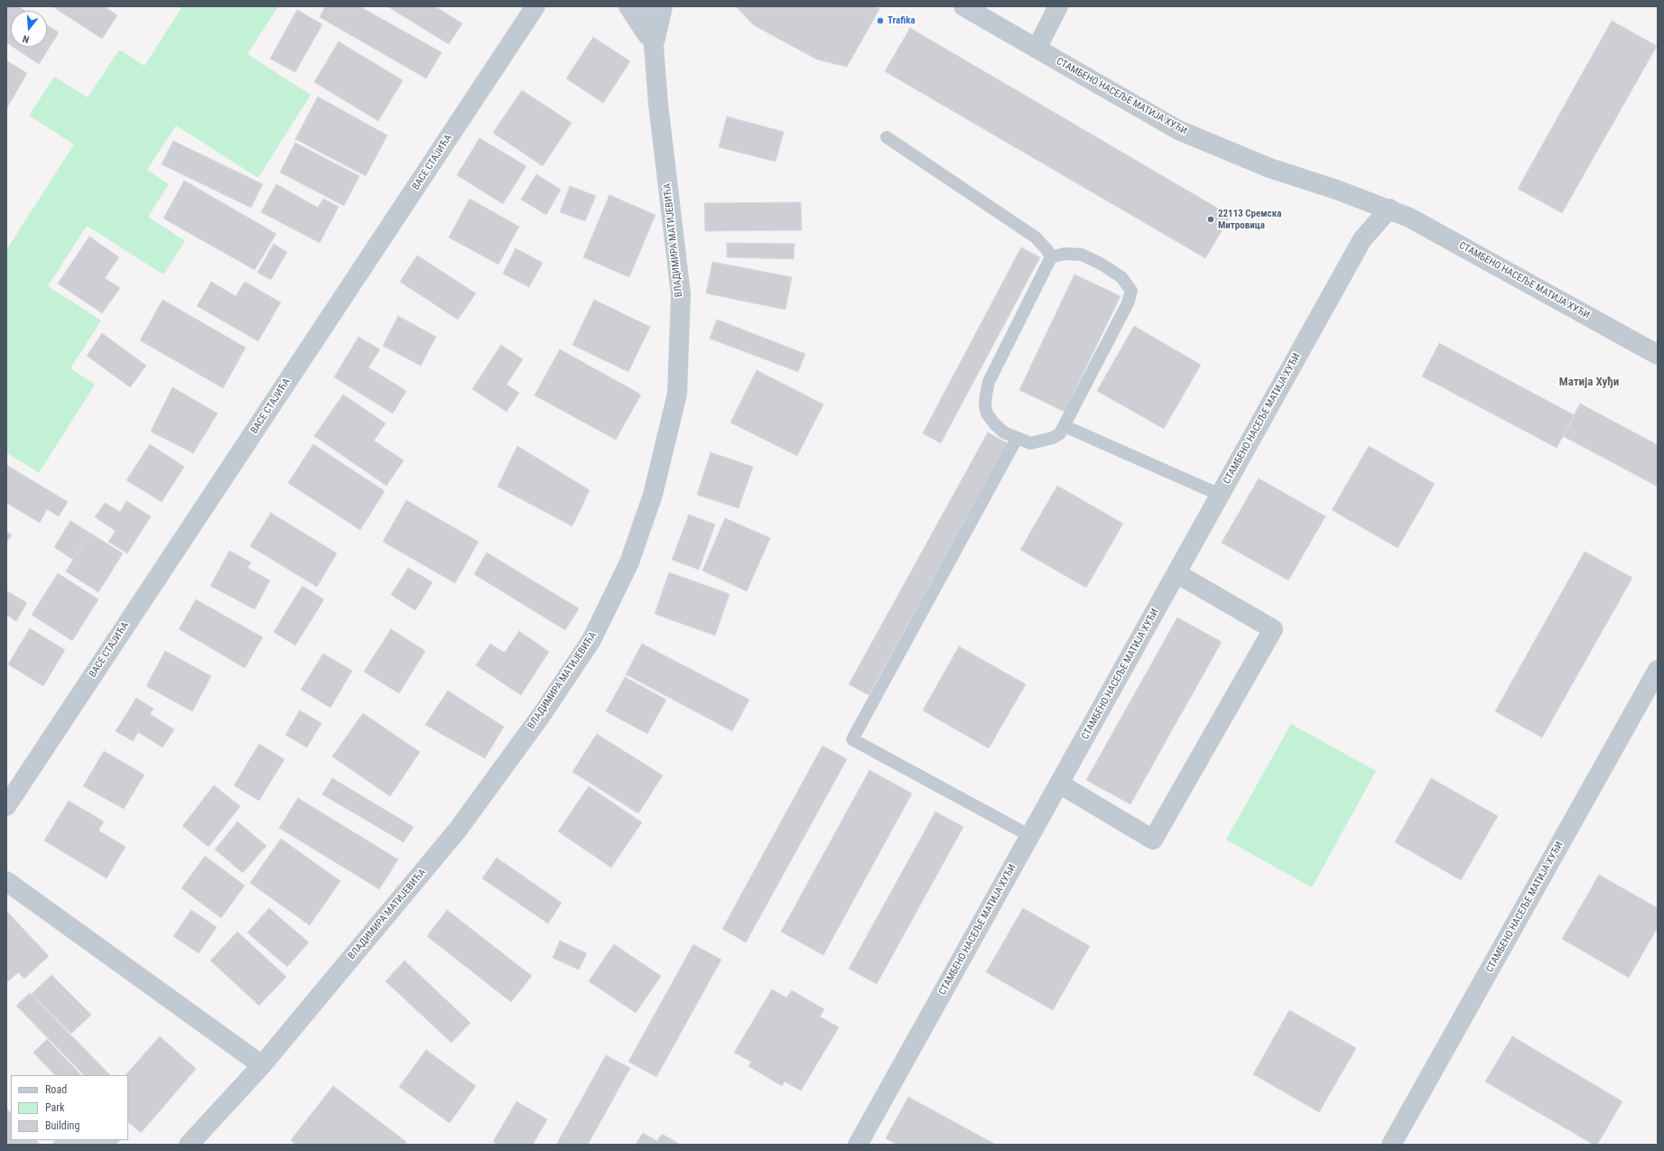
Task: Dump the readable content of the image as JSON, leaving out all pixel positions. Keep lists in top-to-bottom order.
{
  "streets": {
    "street": ["СТАМБЕНО НАСЕЉЕ МАТИЈА ХУЂИ", "ВАСЕ СТАЈИЋА", "ВЛАДИМИРА МАТИЈЕВИЋА"]
  },
  "districts": ["Матија Хуђи"],
  "places": ["Trafika", "22113 Сремска Митровица"],
  "legend": ["Road", "Park", "Building"],
  "north": "bottom"
}
